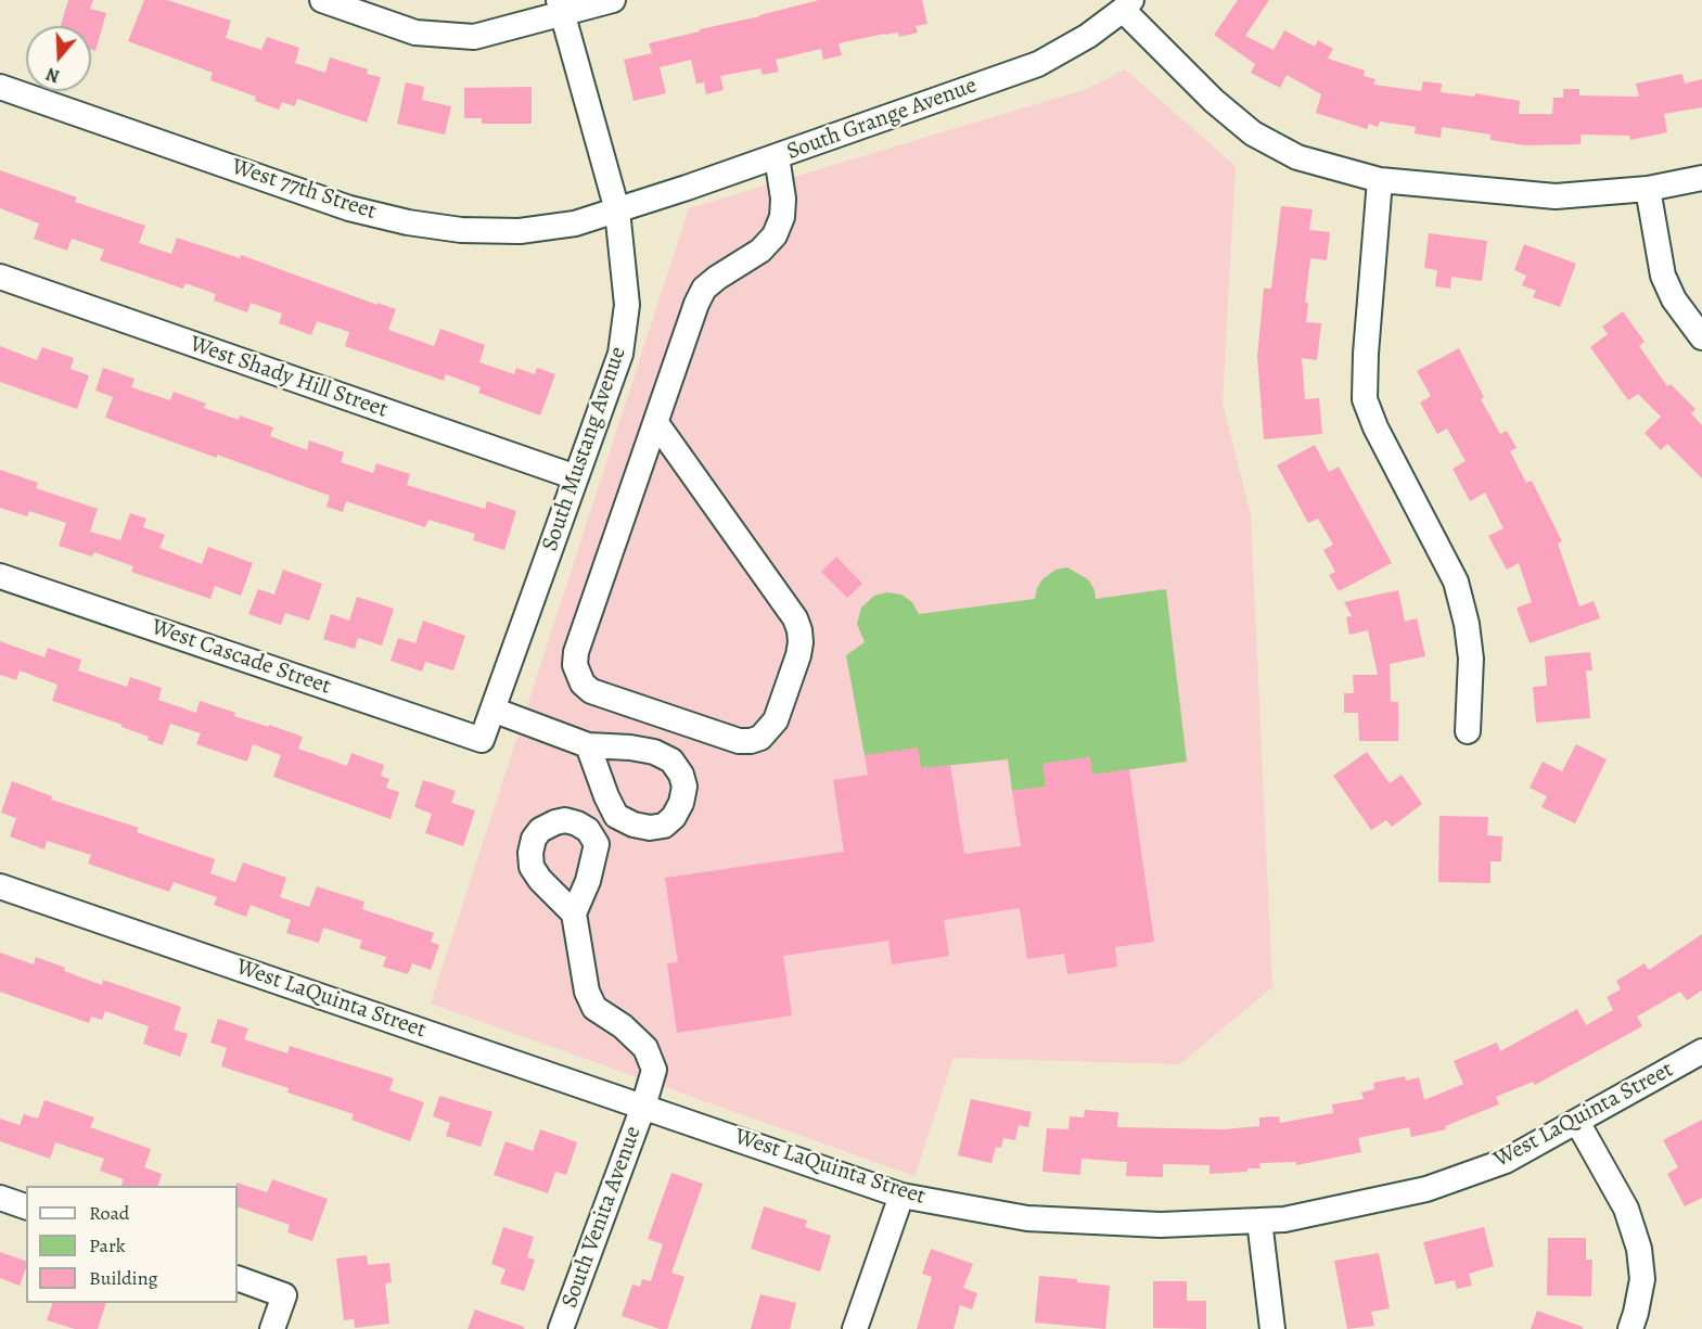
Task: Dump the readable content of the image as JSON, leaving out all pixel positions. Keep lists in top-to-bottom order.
{
  "streets": {
    "street": [
      "South Grange Avenue",
      "West 77th Street",
      "West Shady Hill Street",
      "South Mustang Avenue",
      "West Cascade Street",
      "West LaQuinta Street",
      "South Venita Avenue"
    ]
  },
  "crossings": [
    ["South Grange Avenue", "West 77th Street"],
    ["South Grange Avenue", "South Mustang Avenue"],
    ["West 77th Street", "South Mustang Avenue"],
    ["West Shady Hill Street", "South Mustang Avenue"],
    ["South Mustang Avenue", "West Cascade Street"],
    ["West LaQuinta Street", "South Venita Avenue"]
  ],
  "legend": ["Road", "Park", "Building"],
  "north": "bottom"
}
